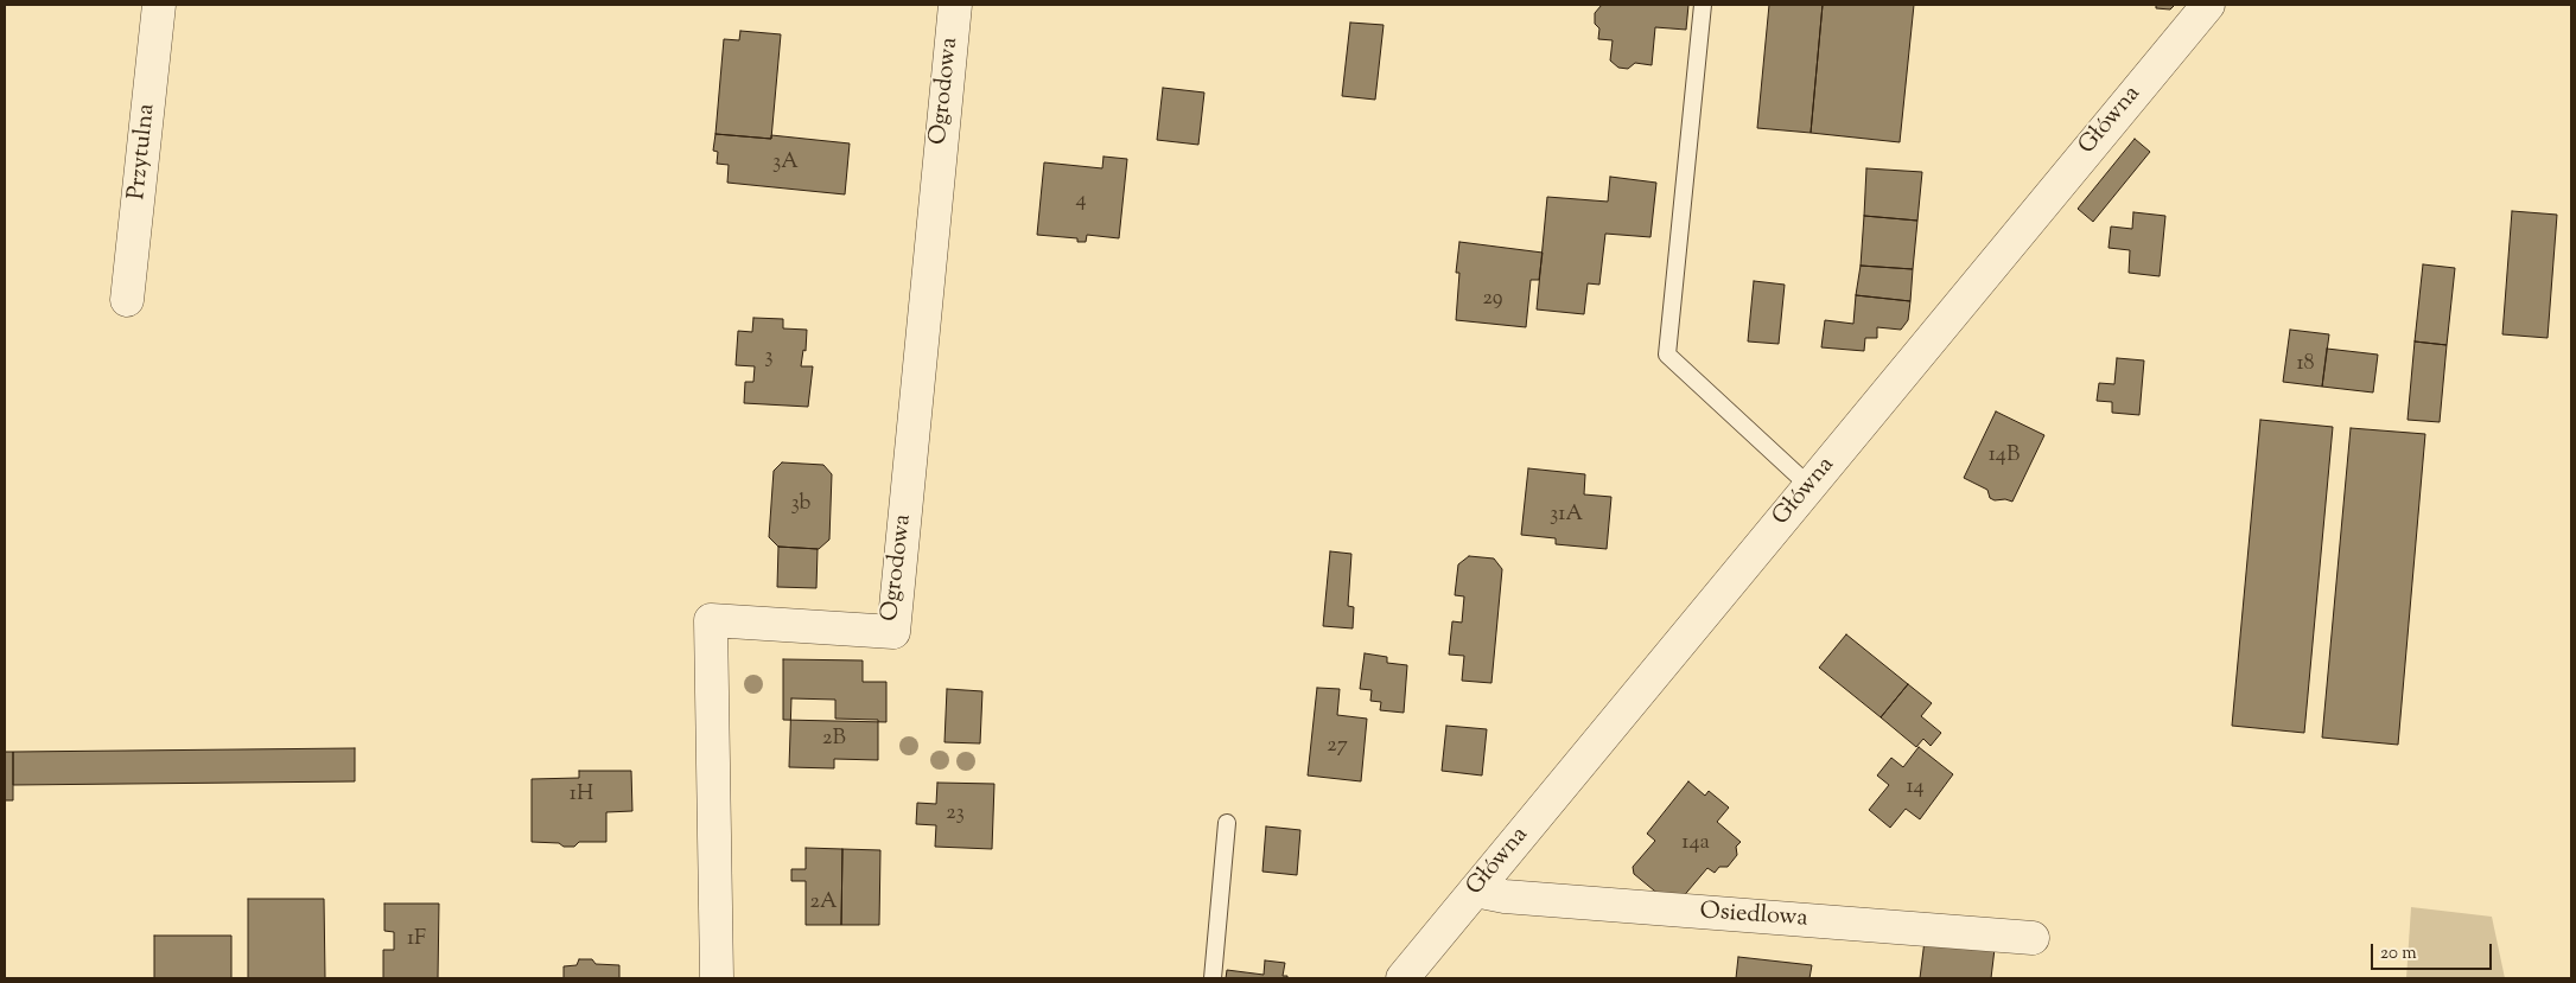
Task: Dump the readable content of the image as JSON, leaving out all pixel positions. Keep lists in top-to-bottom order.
{
  "streets": {
    "street": [
      "Ogrodowa",
      "Główna",
      "Przytulna",
      "Osiedlowa"
    ]
  },
  "crossings": [
    ["Główna", "Osiedlowa"]
  ],
  "house_numbers": [
    "3A",
    "4",
    "29",
    "3",
    "18",
    "14B",
    "3b",
    "31A",
    "2B",
    "27",
    "14",
    "1H",
    "23",
    "14a",
    "2A",
    "1F"
  ],
  "scale_bar": "20 m"
}
